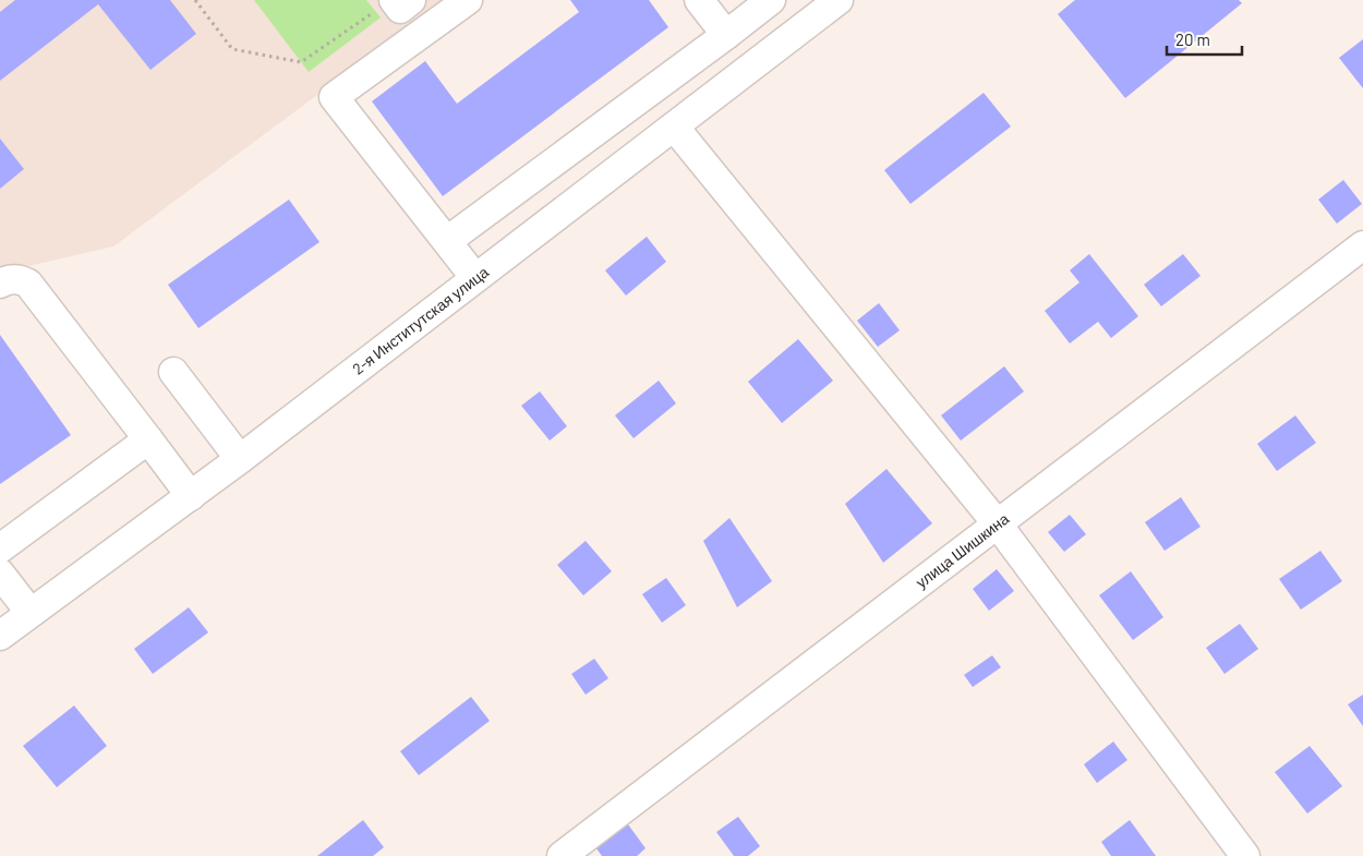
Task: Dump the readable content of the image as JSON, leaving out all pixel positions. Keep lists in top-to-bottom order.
{
  "streets": {
    "street": ["2-я Институтская улица", "улица Шишкина"]
  },
  "scale_bar": "20 m"
}
